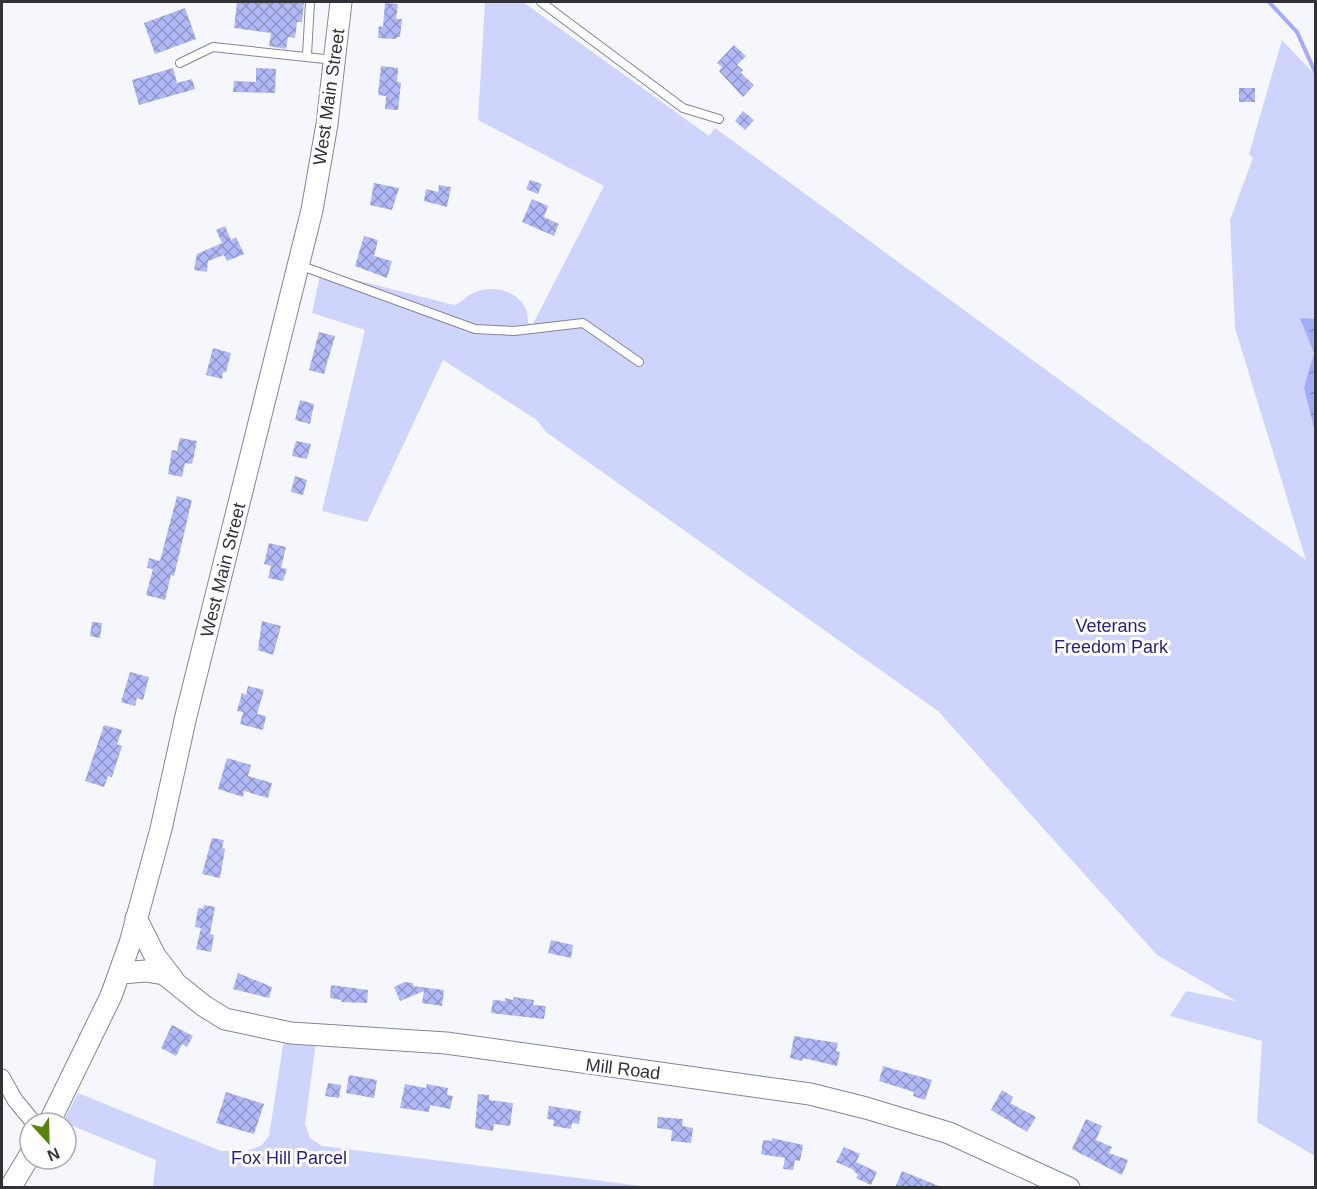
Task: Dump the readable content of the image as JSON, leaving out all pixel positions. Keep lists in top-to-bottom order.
{
  "streets": {
    "main road": ["West Main Street", "Mill Road"]
  },
  "crossings": [
    ["West Main Street", "Mill Road"]
  ],
  "parks": ["Veterans Freedom Park", "Fox Hill Parcel"],
  "north": "bottom"
}
